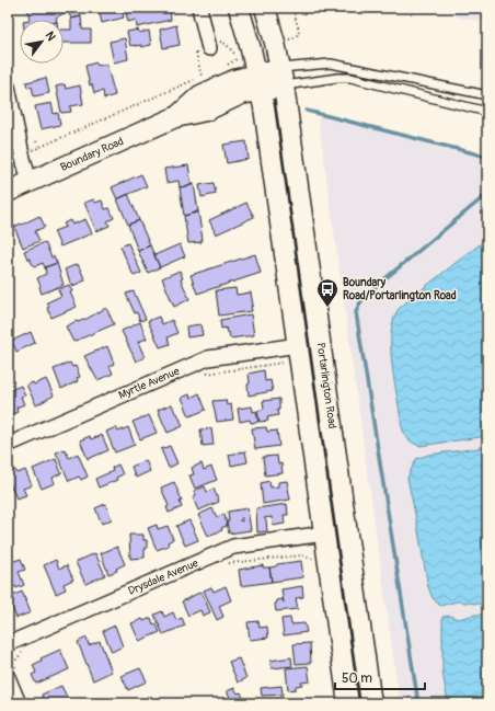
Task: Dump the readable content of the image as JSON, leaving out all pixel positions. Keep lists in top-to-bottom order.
{
  "streets": {
    "main road": ["Boundary Road", "Portarlington Road"],
    "street": ["Myrtle Avenue", "Drysdale Avenue"]
  },
  "crossings": [
    ["Boundary Road", "Portarlington Road"],
    ["Myrtle Avenue", "Portarlington Road"],
    ["Portarlington Road", "Drysdale Avenue"]
  ],
  "places": {
    "bus stop": ["Boundary Road/Portarlington Road"]
  },
  "house_numbers": ["4"],
  "scale_bar": "50 m",
  "north": "top right"
}
